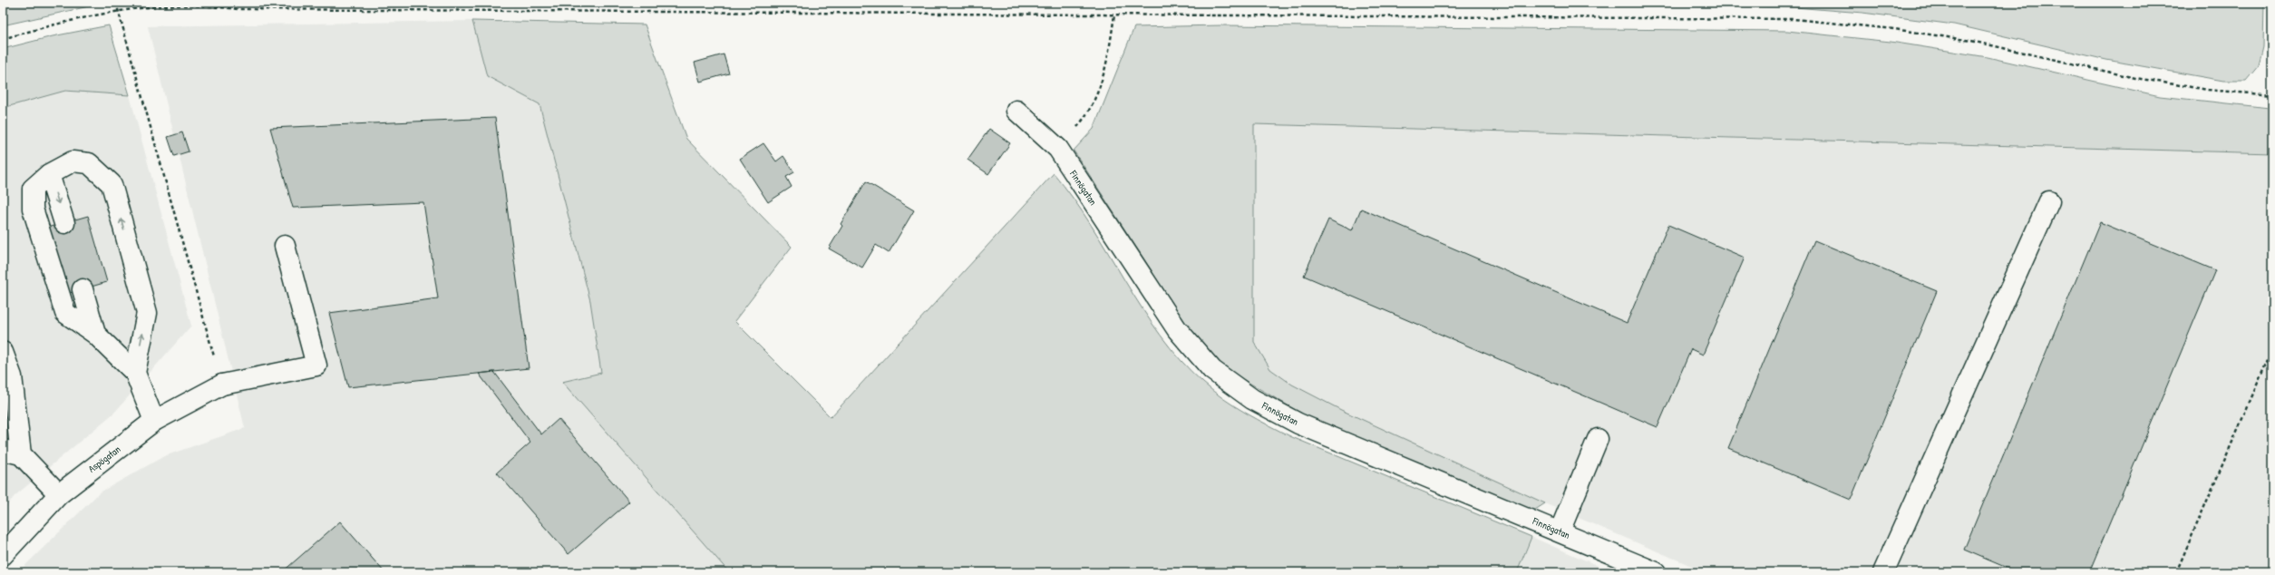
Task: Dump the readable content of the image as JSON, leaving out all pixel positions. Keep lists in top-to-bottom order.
{
  "streets": {
    "street": ["Finnögatan", "Aspögatan"]
  }
}
